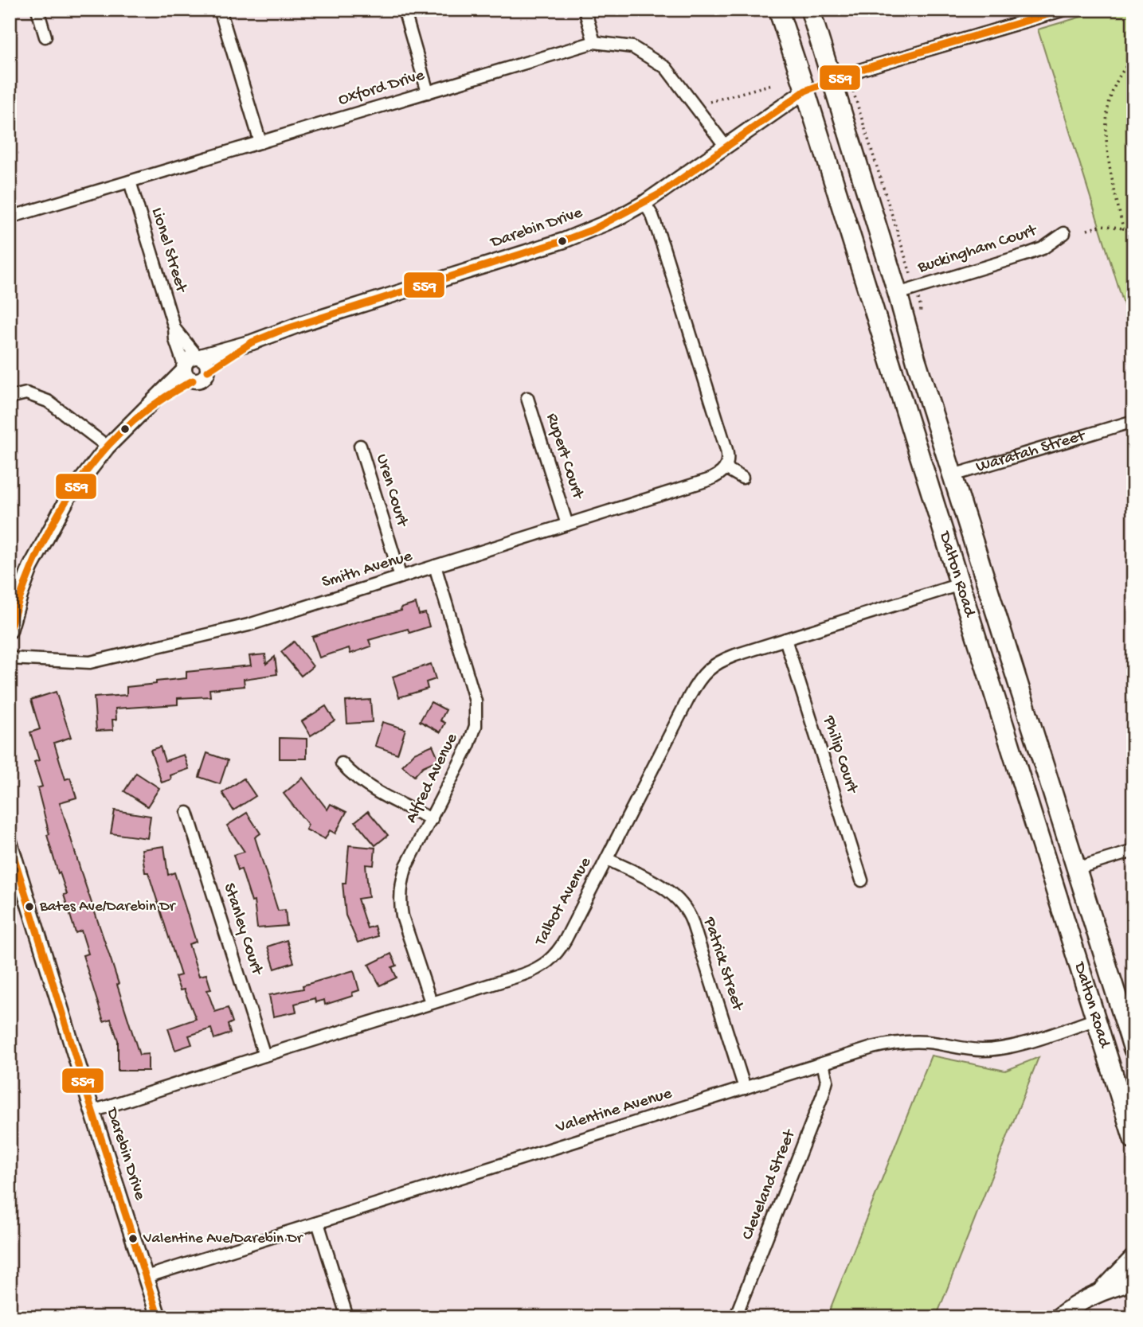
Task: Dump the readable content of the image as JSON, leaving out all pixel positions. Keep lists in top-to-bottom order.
{
  "streets": {
    "main road": ["Waratah Street", "Dalton Road"],
    "street": [
      "Oxford Drive",
      "Darebin Drive",
      "Lionel Street",
      "Buckingham Court",
      "Rupert Court",
      "Uren Court",
      "Smith Avenue",
      "Philip Court",
      "Alfred Avenue",
      "Talbot Avenue",
      "Stanley Court",
      "Patrick Street",
      "Valentine Avenue",
      "Cleveland Street"
    ]
  },
  "crossings": [
    ["Oxford Drive", "Darebin Drive"],
    ["Oxford Drive", "Lionel Street"],
    ["Darebin Drive", "Lionel Street"],
    ["Darebin Drive", "Dalton Road"],
    ["Darebin Drive", "Talbot Avenue"],
    ["Darebin Drive", "Valentine Avenue"],
    ["Buckingham Court", "Dalton Road"],
    ["Waratah Street", "Dalton Road"],
    ["Rupert Court", "Smith Avenue"],
    ["Uren Court", "Smith Avenue"],
    ["Smith Avenue", "Alfred Avenue"],
    ["Dalton Road", "Talbot Avenue"],
    ["Dalton Road", "Valentine Avenue"],
    ["Philip Court", "Talbot Avenue"],
    ["Alfred Avenue", "Talbot Avenue"],
    ["Talbot Avenue", "Stanley Court"],
    ["Talbot Avenue", "Patrick Street"],
    ["Patrick Street", "Valentine Avenue"],
    ["Valentine Avenue", "Cleveland Street"]
  ],
  "places": ["Bates Ave/Darebin Dr", "Valentine Ave/Darebin Dr"],
  "lines": ["transit line 559"]
}
